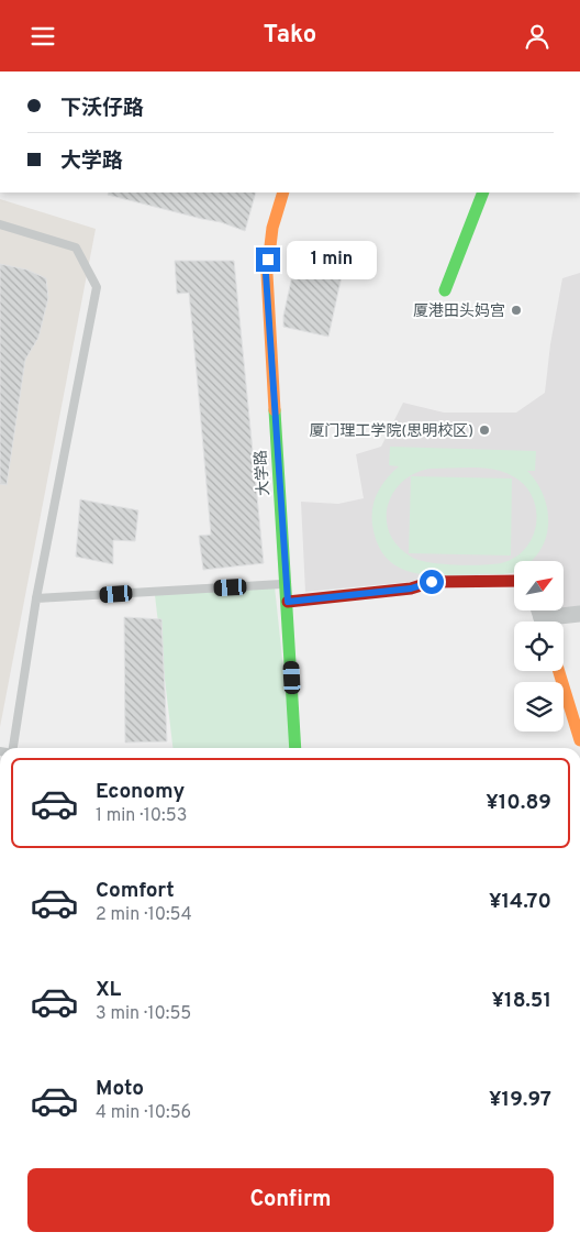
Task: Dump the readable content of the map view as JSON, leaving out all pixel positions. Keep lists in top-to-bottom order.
{
  "streets": {
    "street": ["大学路"]
  },
  "places": ["厦港田头妈宫", "厦门理工学院(思明校区)"],
  "north": "top right",
  "page": {
    "header": "Tako",
    "banner": ["下沃仔路", "大学路"],
    "bubble": "1 min",
    "list": [
      {
        "name": "Economy",
        "note": "1 min · 10:53",
        "value": "¥10.89"
      },
      {
        "name": "Comfort",
        "note": "2 min · 10:54",
        "value": "¥14.70"
      },
      {
        "name": "XL",
        "note": "3 min · 10:55",
        "value": "¥18.51"
      },
      {
        "name": "Moto",
        "note": "4 min · 10:56",
        "value": "¥19.97"
      }
    ],
    "buttons": "Confirm"
  }
}
